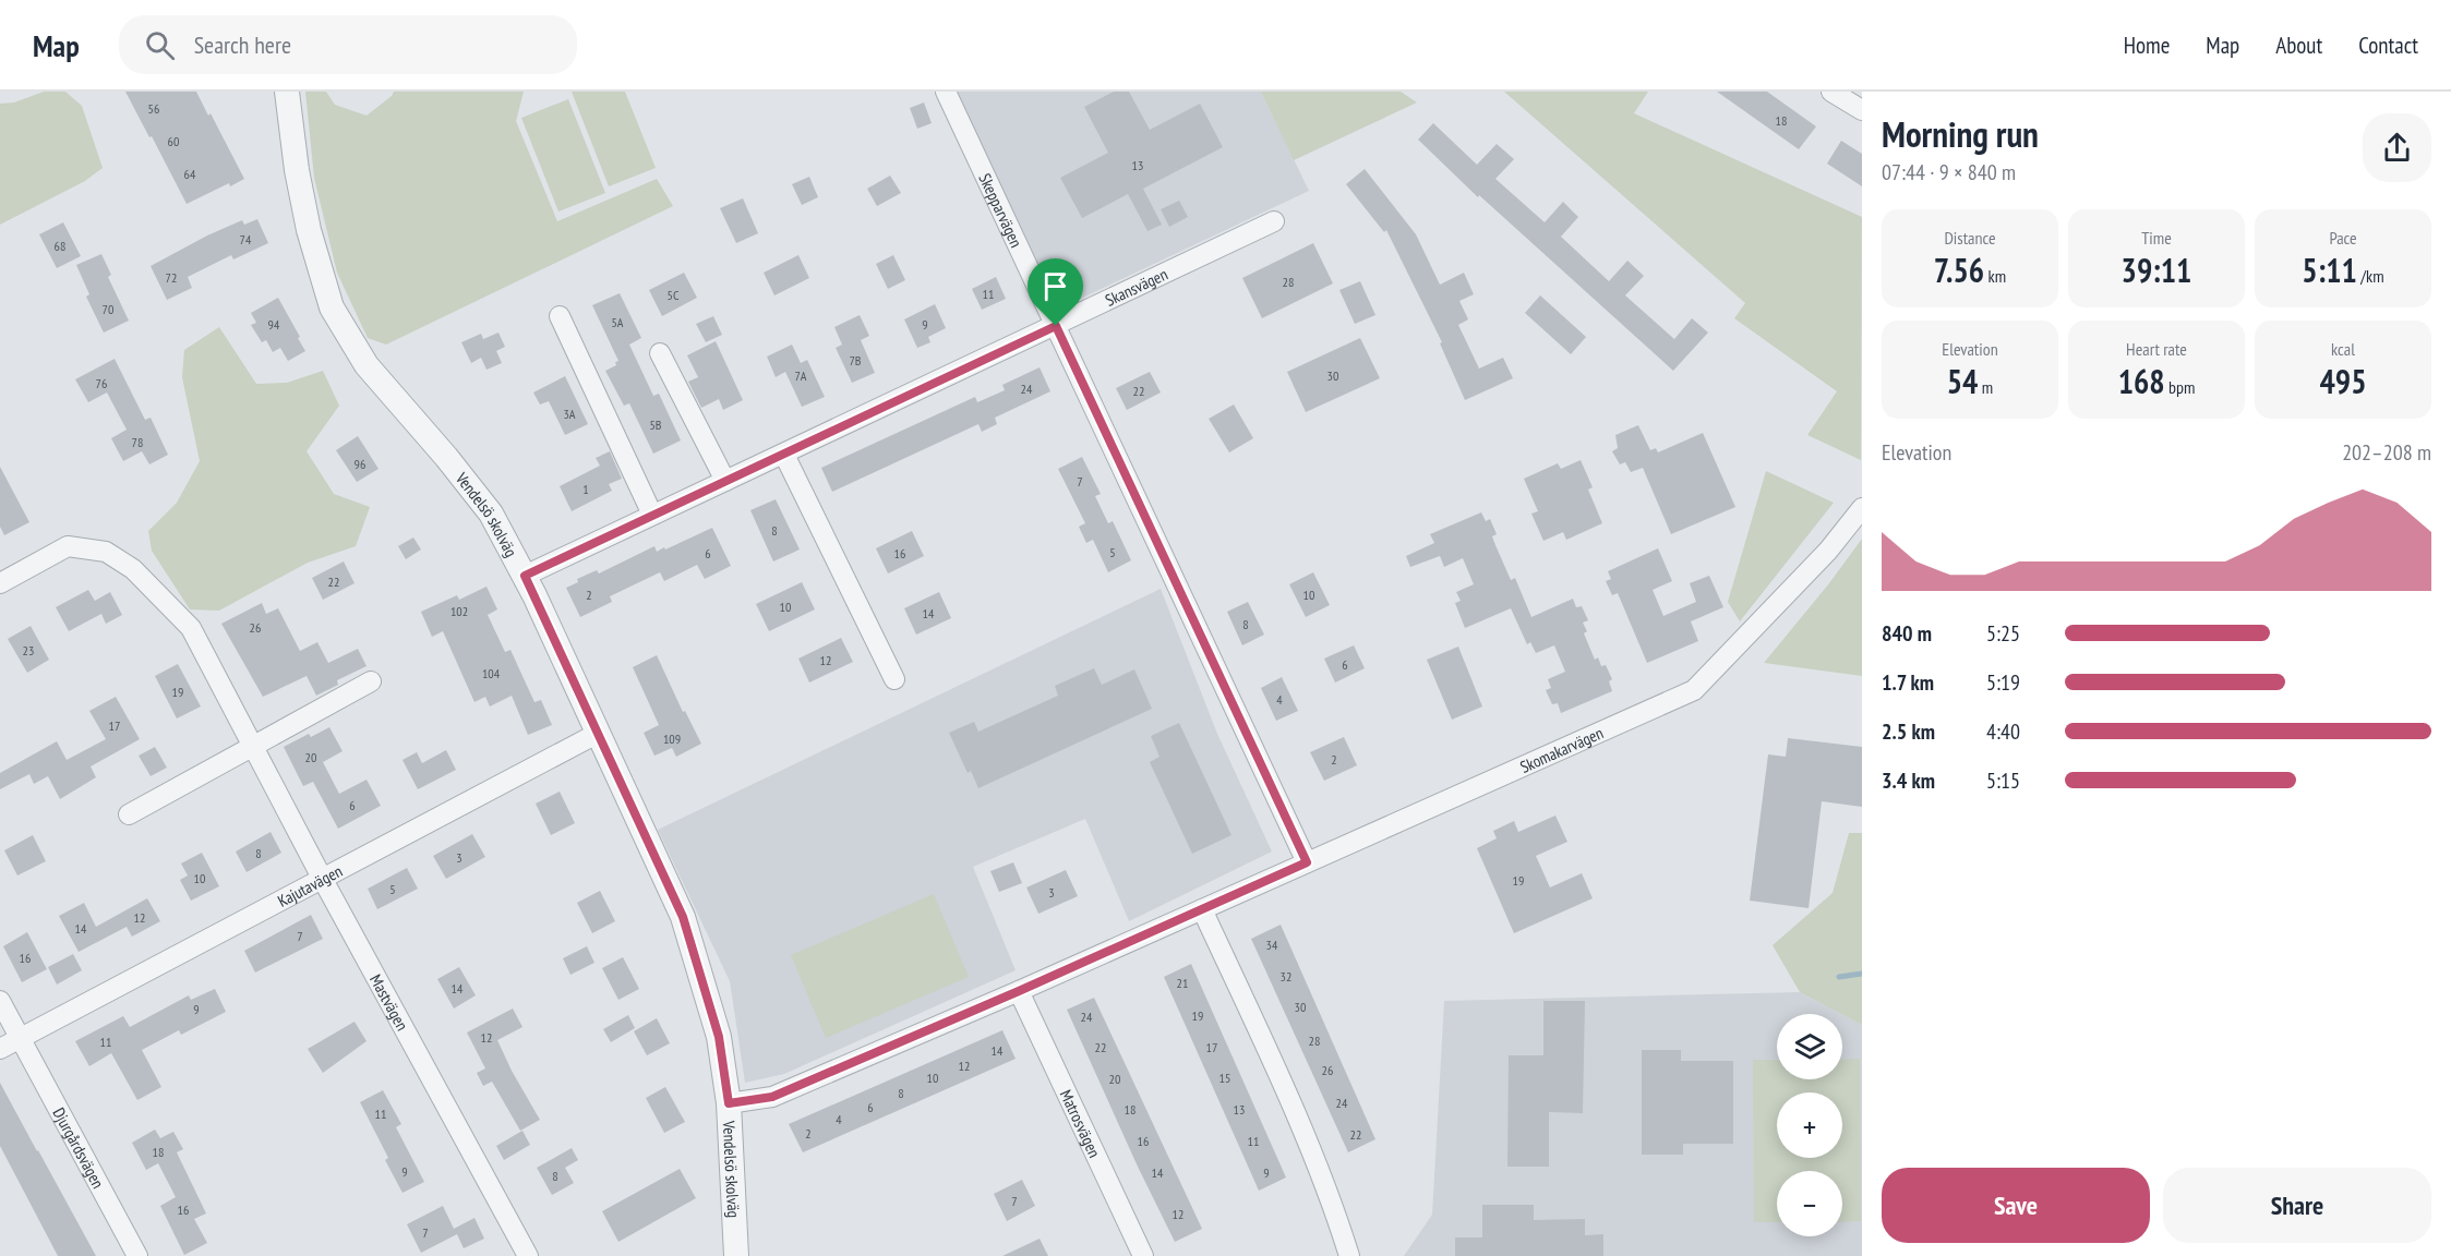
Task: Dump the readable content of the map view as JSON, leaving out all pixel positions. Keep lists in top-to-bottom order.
{
  "streets": {
    "street": [
      "Skepparvägen",
      "Skansvägen",
      "Vendelsö skolväg",
      "Skomakarvägen",
      "Kajutavägen",
      "Mastvägen",
      "Matrosvägen",
      "Djurgårdsvägen"
    ]
  },
  "crossings": [
    ["Skepparvägen", "Skansvägen"],
    ["Skepparvägen", "Skomakarvägen"],
    ["Skansvägen", "Vendelsö skolväg"],
    ["Vendelsö skolväg", "Skomakarvägen"],
    ["Vendelsö skolväg", "Kajutavägen"],
    ["Skomakarvägen", "Matrosvägen"],
    ["Kajutavägen", "Mastvägen"],
    ["Kajutavägen", "Djurgårdsvägen"]
  ],
  "house_numbers": [
    "56",
    "18",
    "60",
    "13",
    "64",
    "74",
    "68",
    "72",
    "28",
    "11",
    "5C",
    "70",
    "5A",
    "94",
    "9",
    "7B",
    "7A",
    "30",
    "76",
    "24",
    "22",
    "3A",
    "5B",
    "78",
    "96",
    "7",
    "1",
    "8",
    "5",
    "6",
    "16",
    "22",
    "2",
    "10",
    "10",
    "102",
    "14",
    "8",
    "26",
    "23",
    "12",
    "6",
    "104",
    "19",
    "4",
    "17",
    "109",
    "20",
    "2",
    "6",
    "8",
    "3",
    "10",
    "19",
    "5",
    "3",
    "12",
    "14",
    "7",
    "34",
    "16",
    "32",
    "21",
    "14",
    "30",
    "9",
    "19",
    "24",
    "12",
    "28",
    "11",
    "22",
    "17",
    "14",
    "12",
    "26",
    "10",
    "15",
    "20",
    "8",
    "24",
    "6",
    "18",
    "13",
    "11",
    "4",
    "2",
    "22",
    "16",
    "11",
    "18",
    "9",
    "14",
    "9",
    "8",
    "7",
    "16",
    "12",
    "7"
  ],
  "page": {
    "header": "Map",
    "search": "Search here",
    "nav": [
      "Home",
      "Map",
      "About",
      "Contact"
    ],
    "heading": ["Morning run", "07:44 · 9 × 840 m"],
    "stats": [
      ["Distance", "7.56 km"],
      ["Time", "39:11"],
      ["Pace", "5:11 /km"],
      ["Elevation", "54 m"],
      ["Heart rate", "168 bpm"],
      ["kcal", "495"]
    ],
    "chart": ["Elevation", "202–208 m"],
    "list": [
      {
        "name": "840 m",
        "note": "5:25"
      },
      {
        "name": "1.7 km",
        "note": "5:19"
      },
      {
        "name": "2.5 km",
        "note": "4:40"
      },
      {
        "name": "3.4 km",
        "note": "5:15"
      }
    ],
    "map_buttons": ["+", "−"],
    "buttons": ["Save", "Share"]
  }
}
